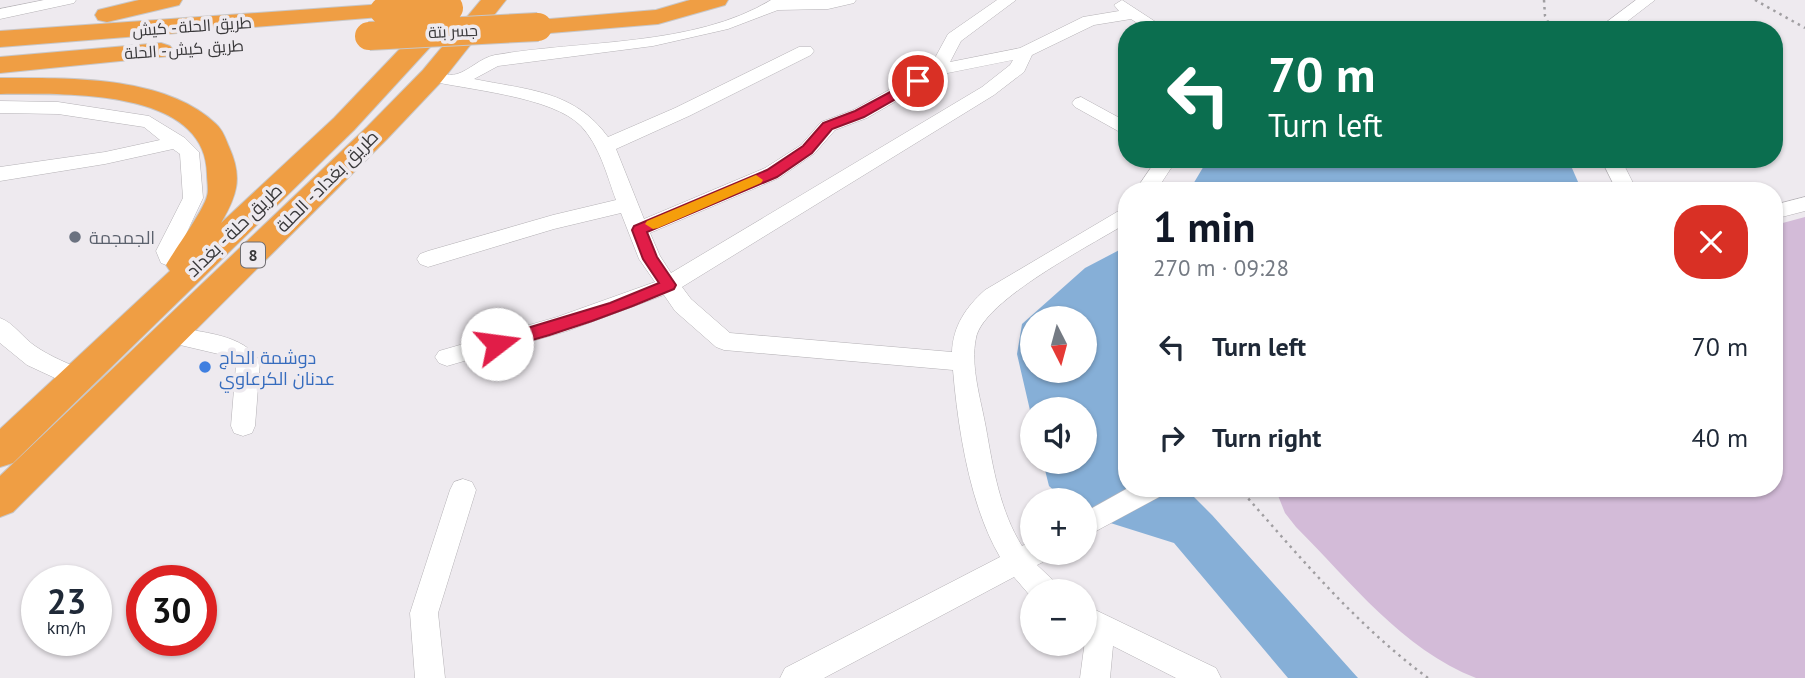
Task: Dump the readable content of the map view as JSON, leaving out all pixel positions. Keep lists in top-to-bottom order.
{
  "streets": {
    "highway": [
      "طريق الحلة - كيش",
      "جسر بتة",
      "طريق كيش - الحلة",
      "طريق بغداد - الحلة",
      "طريق حلة - بغداد",
      "8"
    ]
  },
  "crossings": [
    ["طريق الحلة - كيش", "جسر بتة"],
    ["جسر بتة", "طريق كيش - الحلة"]
  ],
  "places": ["الجمجمة", "دوشمة الحاج عدنان الكرعاوي"],
  "north": "bottom",
  "page": {
    "turn": ["70 m", "Turn left"],
    "heading": ["1 min", "270 m · 09:28"],
    "list": [
      {
        "name": "Turn left",
        "value": "70 m"
      },
      {
        "name": "Turn right",
        "value": "40 m"
      }
    ],
    "map_buttons": ["+", "−"],
    "speed": "23 km/h",
    "limit": "30"
  }
}
